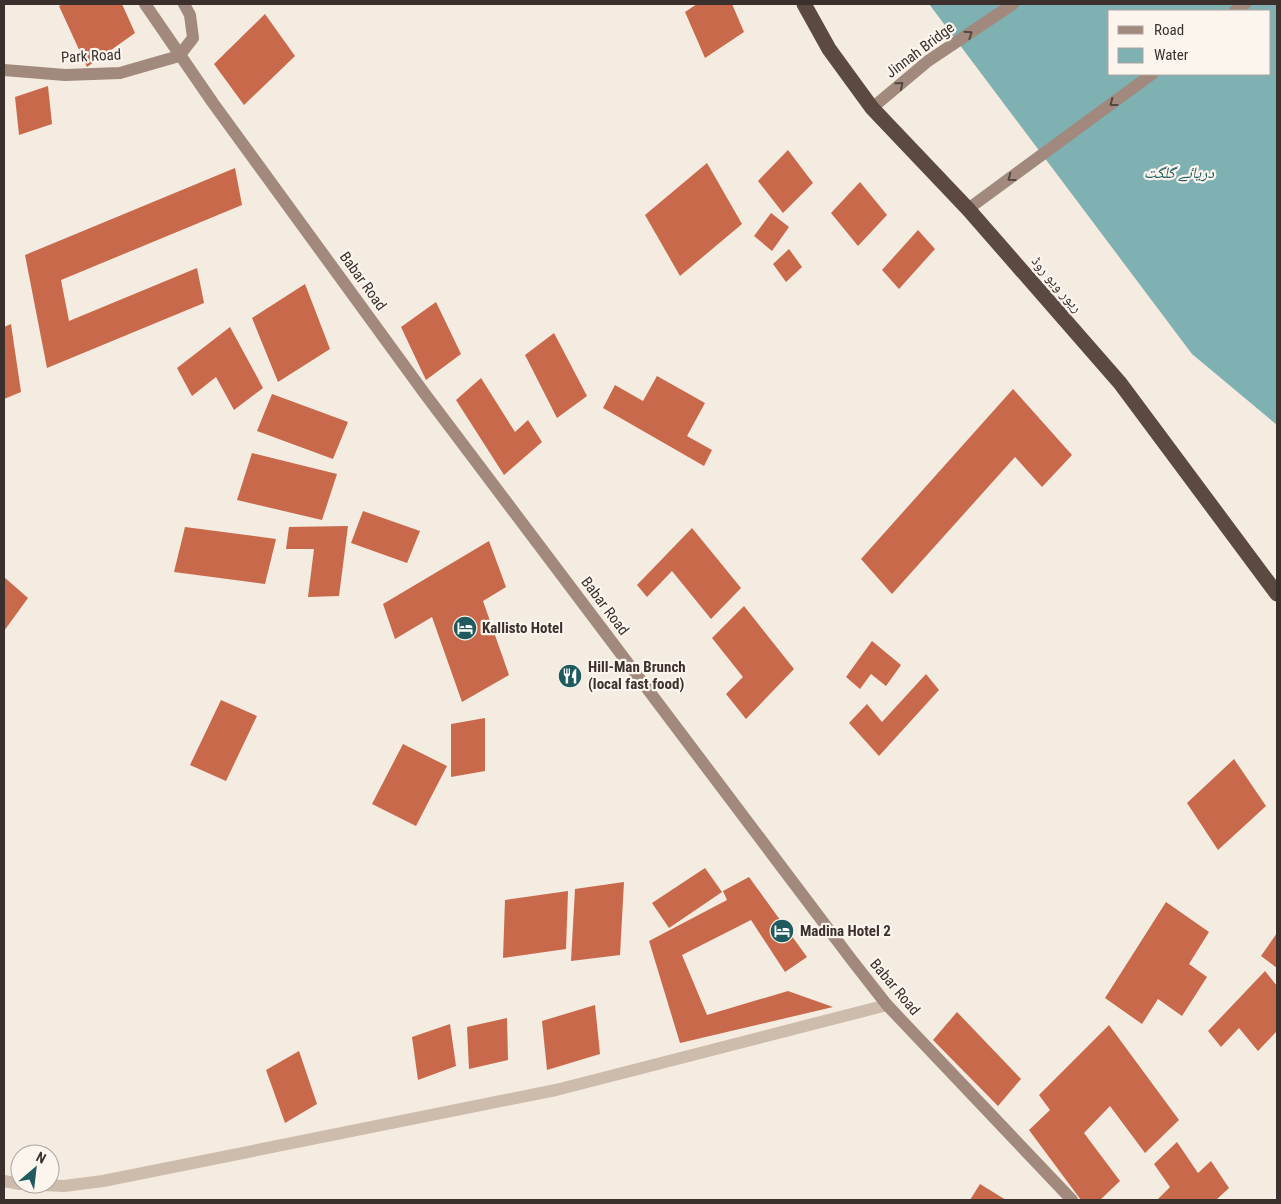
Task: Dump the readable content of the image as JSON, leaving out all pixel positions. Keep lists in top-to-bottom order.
{
  "streets": {
    "highway": ["ریور ویو روڈ"],
    "street": ["Jinnah Bridge", "Park Road", "Babar Road"]
  },
  "crossings": [
    ["Jinnah Bridge", "ریور ویو روڈ"],
    ["Park Road", "Babar Road"]
  ],
  "one_way": ["Jinnah Bridge"],
  "water": ["دریائے گلگت"],
  "places": {
    "hotel": ["Kallisto Hotel", "Madina Hotel 2"],
    "restaurant": ["Hill-Man Brunch (local fast food)"]
  },
  "legend": ["Road", "Water"],
  "north": "top right"
}
